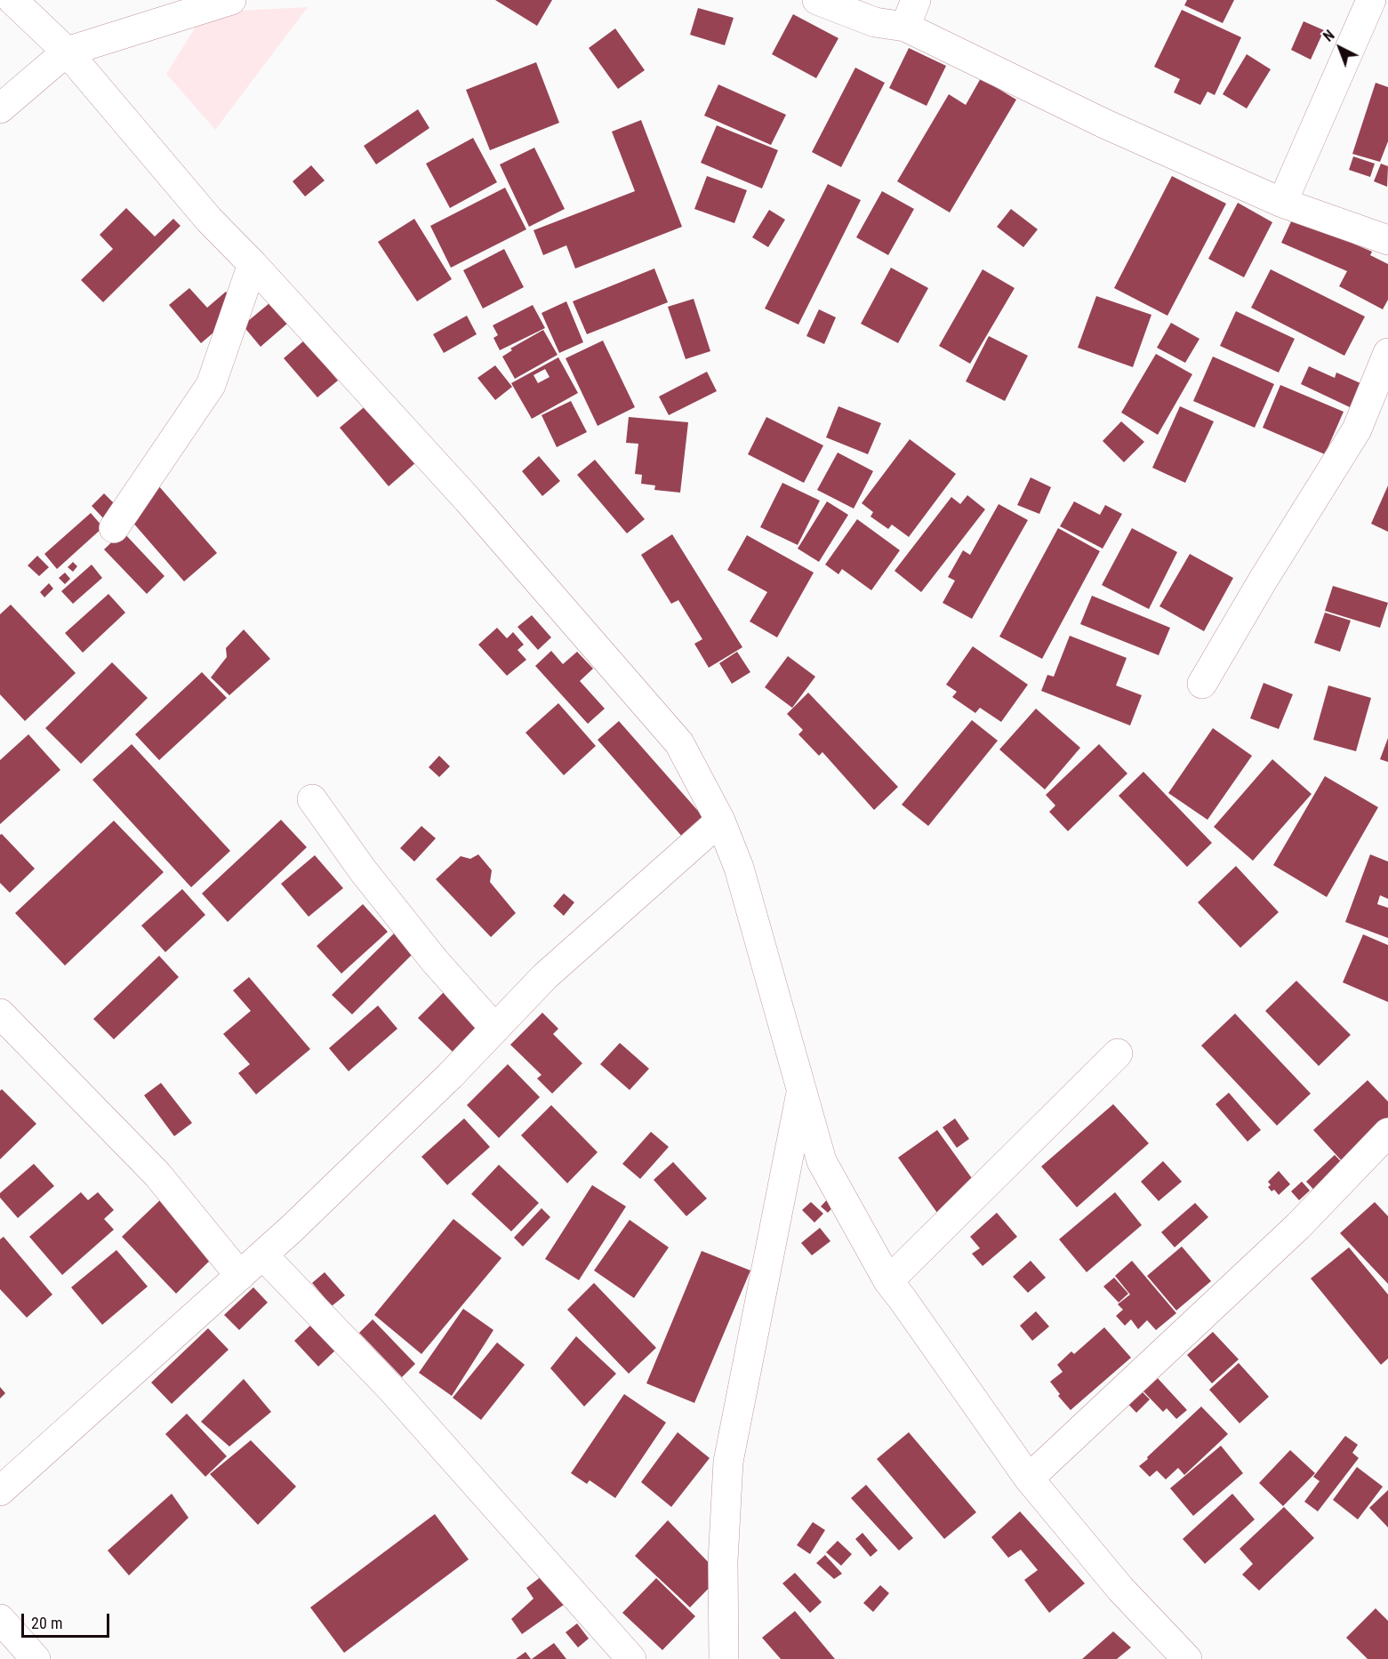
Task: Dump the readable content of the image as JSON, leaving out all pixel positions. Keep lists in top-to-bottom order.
{
  "scale_bar": "20 m",
  "north": "top left"
}
